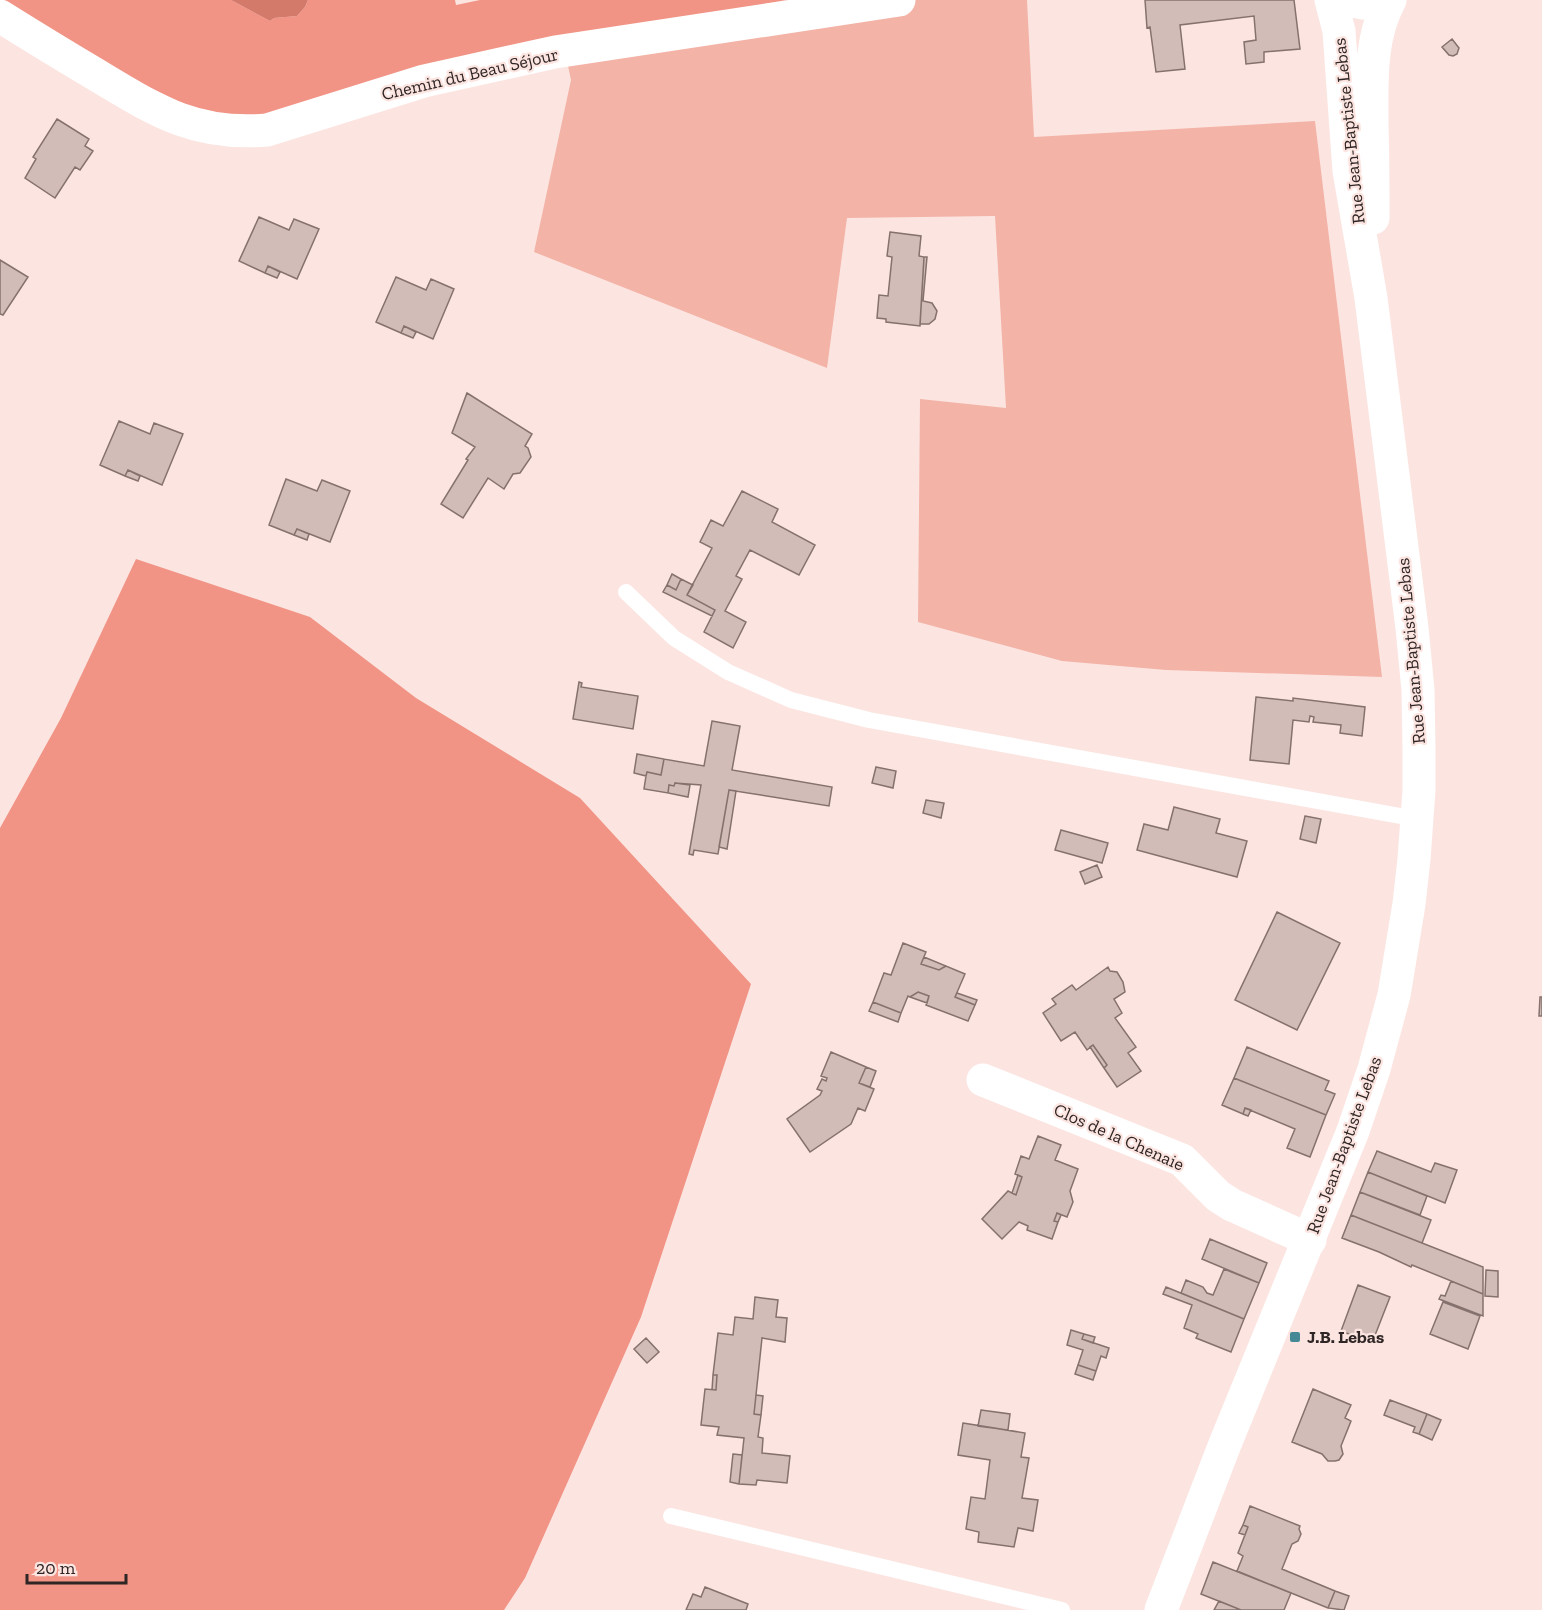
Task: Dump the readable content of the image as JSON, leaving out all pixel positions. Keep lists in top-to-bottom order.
{
  "streets": {
    "main road": ["Chemin du Beau Séjour", "Rue Jean-Baptiste Lebas", "Clos de la Chenaie"]
  },
  "crossings": [
    ["Rue Jean-Baptiste Lebas", "Clos de la Chenaie"]
  ],
  "places": {
    "transit": ["J.B. Lebas"]
  },
  "scale_bar": "20 m"
}
